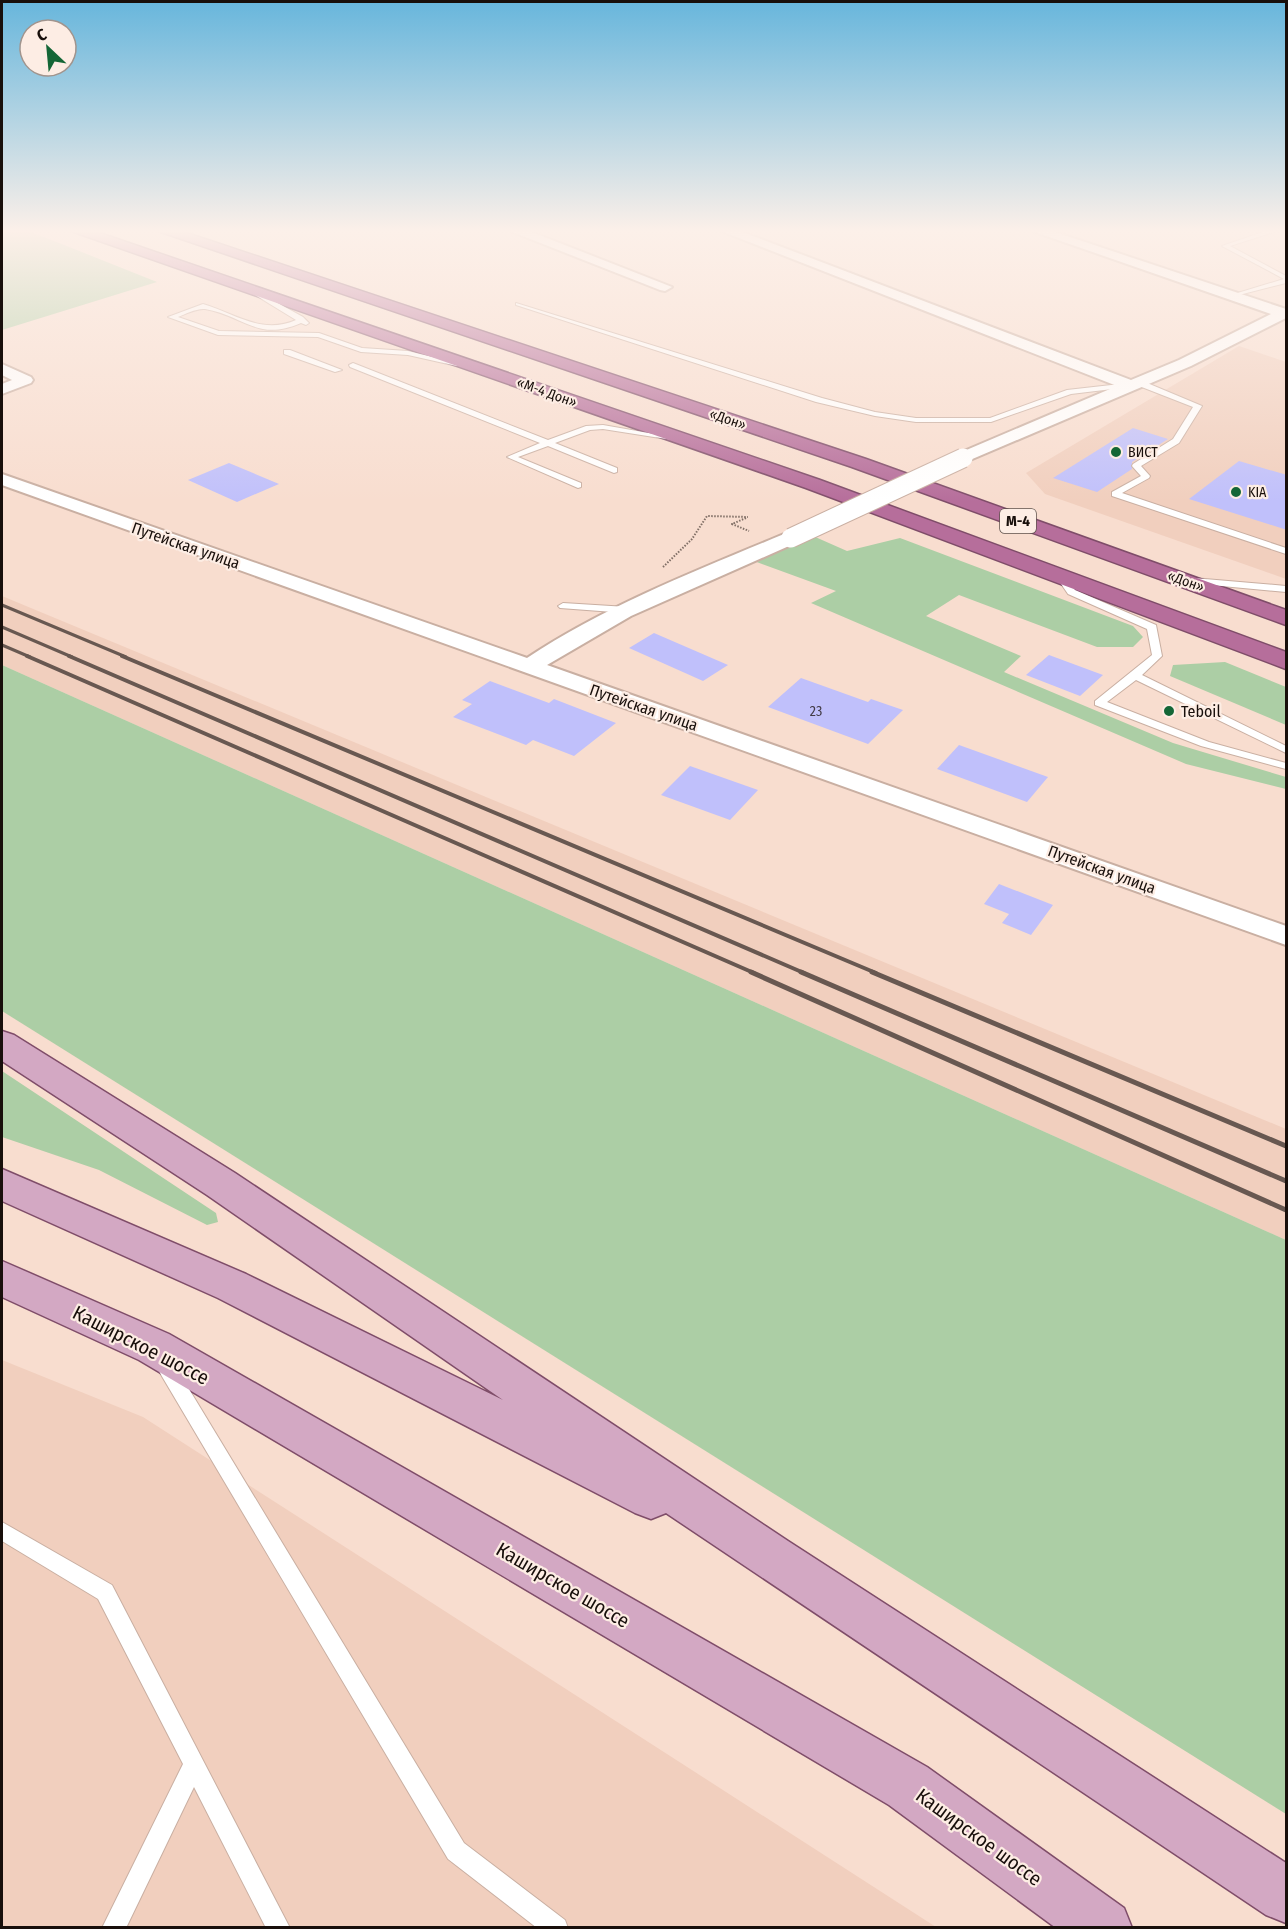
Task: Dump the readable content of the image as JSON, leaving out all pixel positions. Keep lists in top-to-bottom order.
{
  "streets": {
    "highway": ["«М-4 Дон»", "«Дон»", "М-4"],
    "main road": ["Каширское шоссе"],
    "street": ["Путейская улица"]
  },
  "crossings": [
    ["«М-4 Дон»", "М-4"]
  ],
  "places": ["ВИСТ", "KIA", "Teboil"],
  "house_numbers": ["23"],
  "north": "top left"
}
